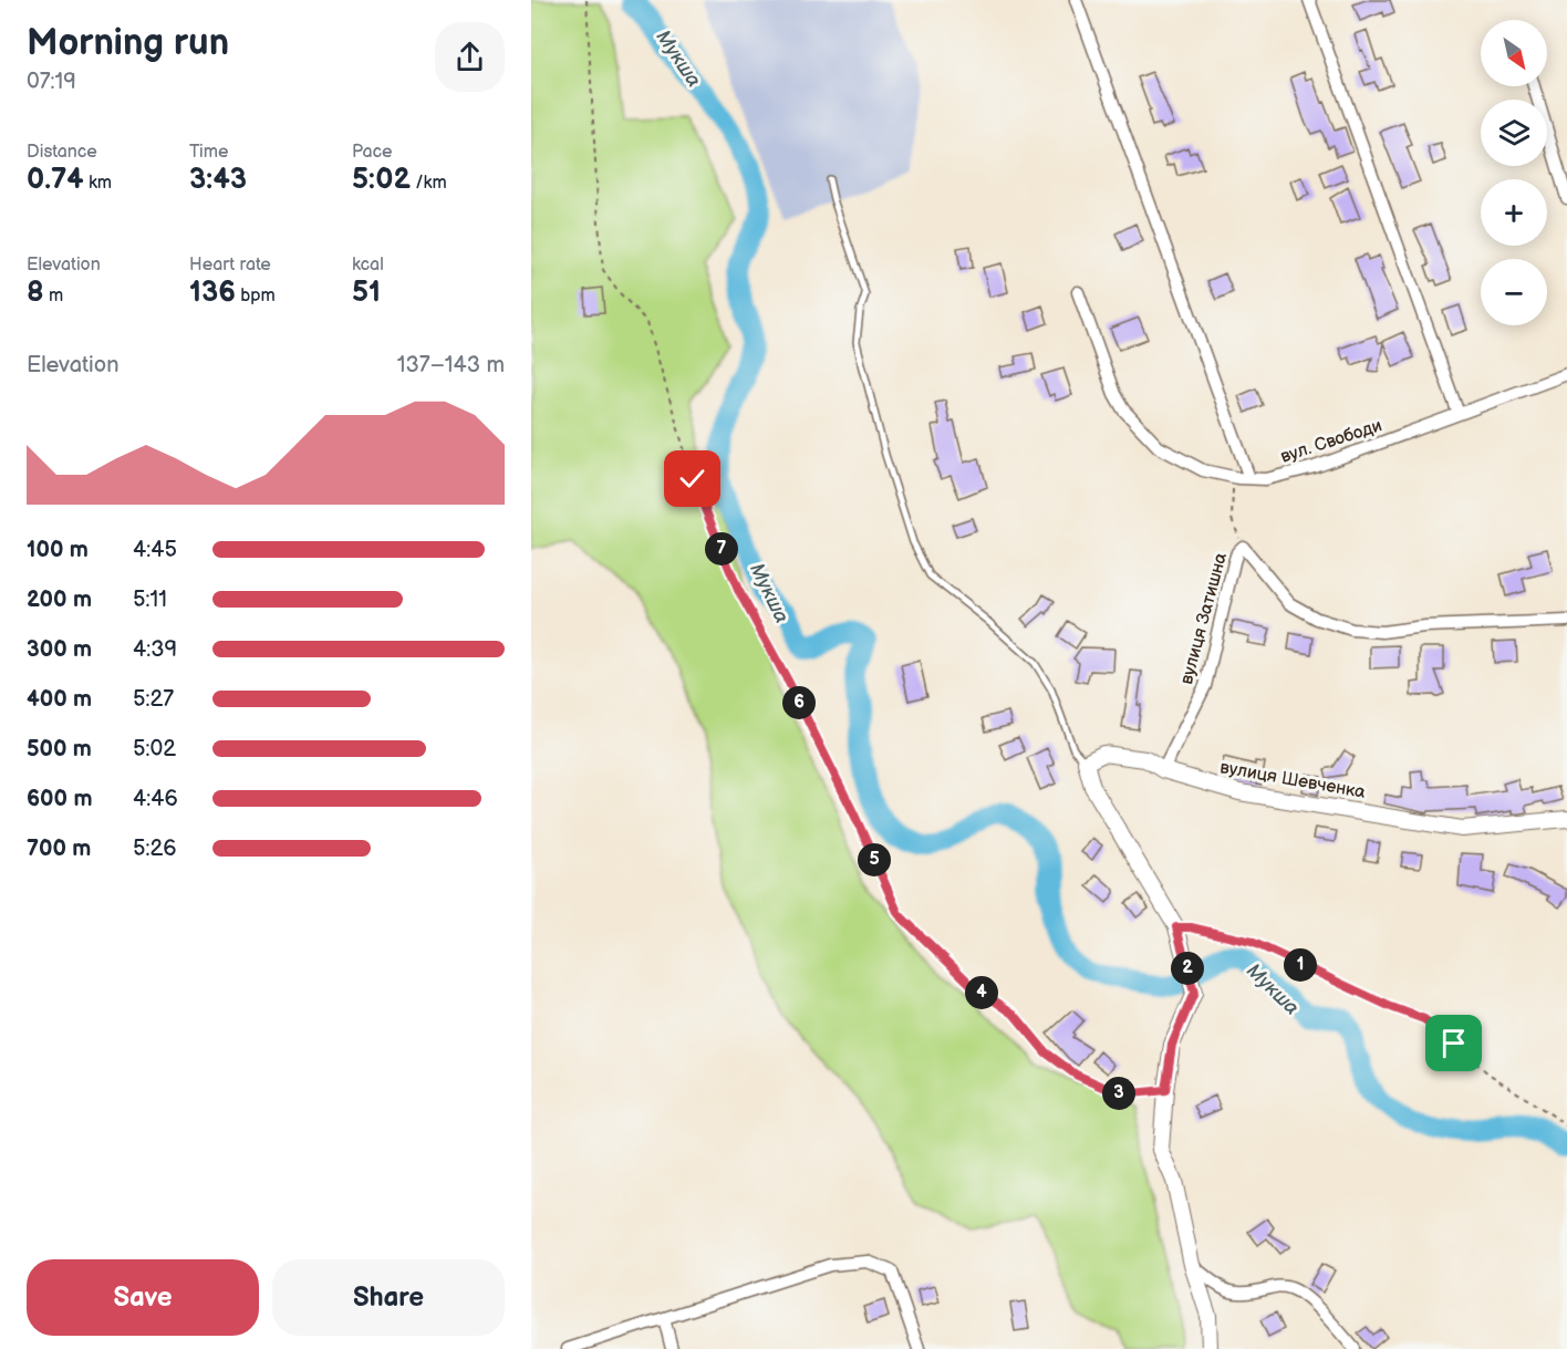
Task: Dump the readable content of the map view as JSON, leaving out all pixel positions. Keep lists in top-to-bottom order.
{
  "streets": {
    "street": ["вул. Свободи", "вулиця Затишна", "вулиця Шевченка"]
  },
  "crossings": [
    ["вулиця Затишна", "вулиця Шевченка"]
  ],
  "water": ["Мукша"],
  "north": "bottom right",
  "page": {
    "heading": ["Morning run", "07:19"],
    "map_buttons": ["+", "−"],
    "stats": [
      ["Distance", "0.74 km"],
      ["Time", "3:43"],
      ["Pace", "5:02 /km"],
      ["Elevation", "8 m"],
      ["Heart rate", "136 bpm"],
      ["kcal", "51"]
    ],
    "chart": ["Elevation", "137–143 m"],
    "list": [
      {
        "name": "100 m",
        "note": "4:45"
      },
      {
        "name": "200 m",
        "note": "5:11"
      },
      {
        "name": "300 m",
        "note": "4:39"
      },
      {
        "name": "400 m",
        "note": "5:27"
      },
      {
        "name": "500 m",
        "note": "5:02"
      },
      {
        "name": "600 m",
        "note": "4:46"
      },
      {
        "name": "700 m",
        "note": "5:26"
      }
    ],
    "pins": [
      "7",
      "6",
      "5",
      "1",
      "2",
      "4",
      "3"
    ],
    "buttons": ["Save", "Share"]
  }
}
